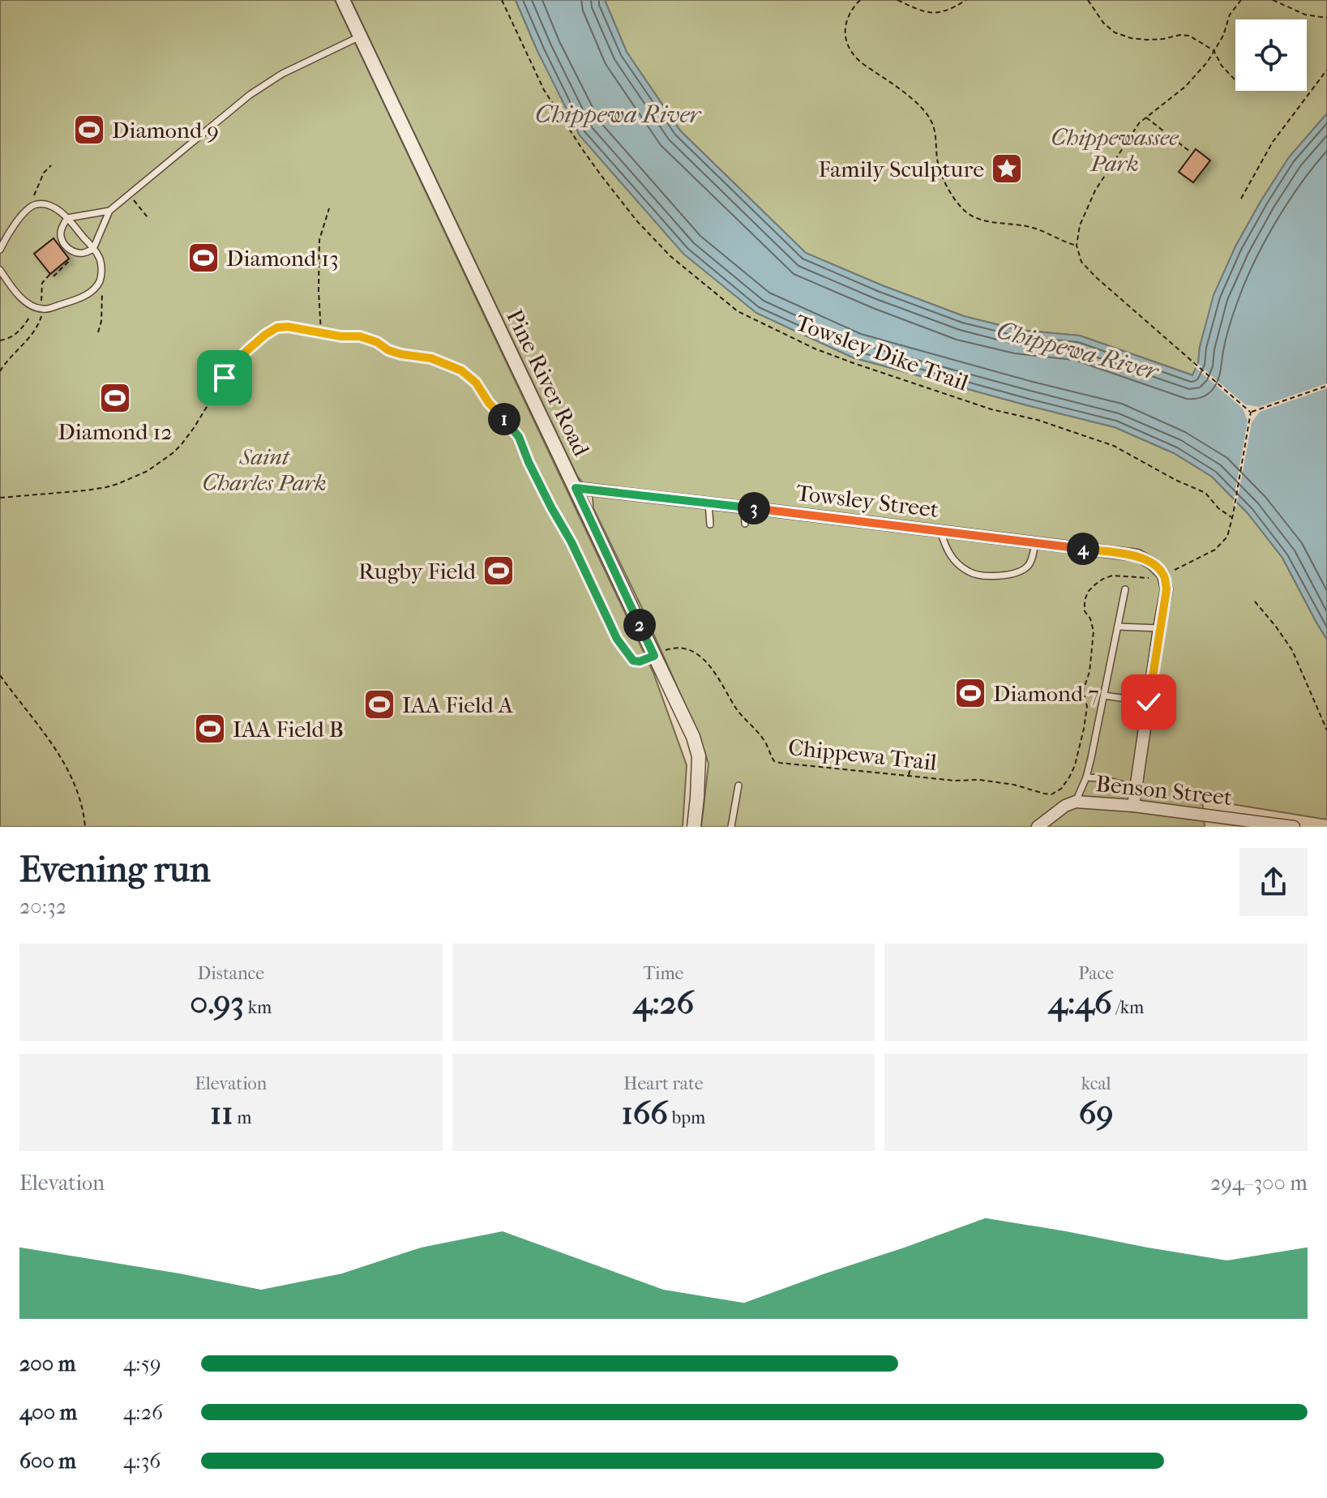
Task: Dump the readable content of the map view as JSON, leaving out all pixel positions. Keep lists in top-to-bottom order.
{
  "streets": {
    "street": ["Pine River Road", "Towsley Street", "Benson Street"],
    "path": ["Towsley Dike Trail", "Chippewa Trail"]
  },
  "crossings": [
    ["Towsley Dike Trail", "Chippewa Trail"],
    ["Pine River Road", "Towsley Street"],
    ["Pine River Road", "Chippewa Trail"],
    ["Towsley Street", "Chippewa Trail"]
  ],
  "water": ["Chippewa River"],
  "parks": ["Chippewassee Park", "Saint Charles Park"],
  "places": {
    "sports": [
      "Diamond 9",
      "Diamond 13",
      "Diamond 12",
      "Rugby Field",
      "Diamond 7",
      "IAA Field A",
      "IAA Field B"
    ],
    "place": ["Family Sculpture"]
  },
  "page": {
    "pins": [
      "1",
      "3",
      "4",
      "2"
    ],
    "heading": ["Evening run", "20:32"],
    "stats": [
      ["Distance", "0.93 km"],
      ["Time", "4:26"],
      ["Pace", "4:46 /km"],
      ["Elevation", "11 m"],
      ["Heart rate", "166 bpm"],
      ["kcal", "69"]
    ],
    "chart": ["Elevation", "294–300 m"],
    "list": [
      {
        "name": "200 m",
        "note": "4:59"
      },
      {
        "name": "400 m",
        "note": "4:26"
      },
      {
        "name": "600 m",
        "note": "4:36"
      }
    ]
  }
}
